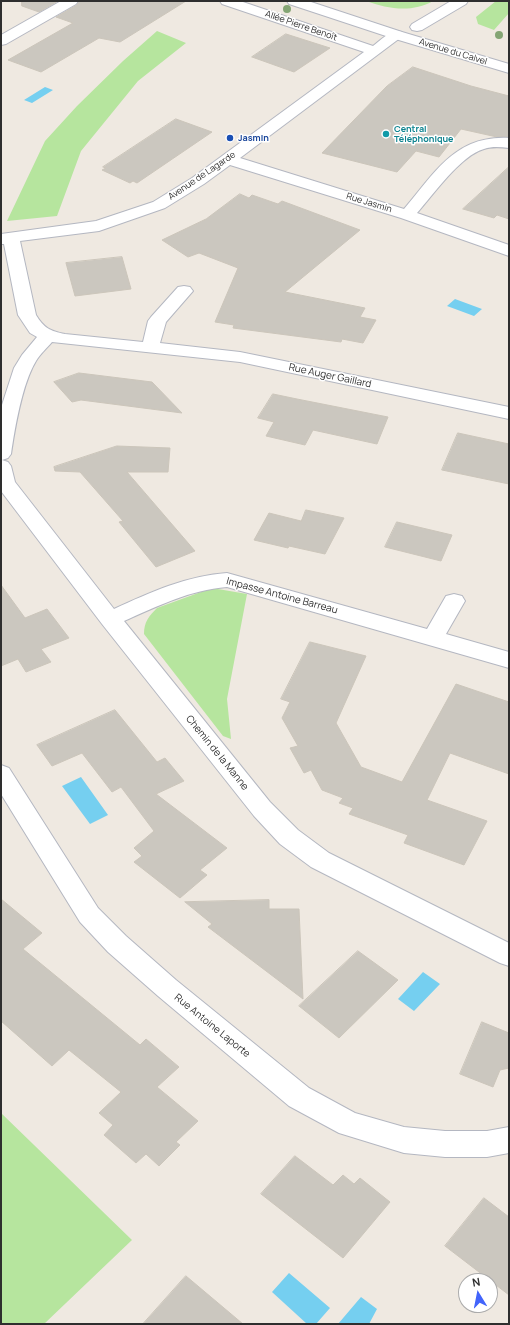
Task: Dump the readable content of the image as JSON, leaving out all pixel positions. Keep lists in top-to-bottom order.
{
  "streets": {
    "street": [
      "Allée Pierre Benoît",
      "Avenue du Calvel",
      "Avenue de Lagarde",
      "Rue Jasmin",
      "Rue Auger Gaillard",
      "Impasse Antoine Barreau",
      "Chemin de la Manne",
      "Rue Antoine Laporte"
    ]
  },
  "crossings": [
    ["Allée Pierre Benoît", "Avenue de Lagarde"],
    ["Avenue du Calvel", "Avenue de Lagarde"],
    ["Avenue de Lagarde", "Rue Jasmin"],
    ["Impasse Antoine Barreau", "Chemin de la Manne"]
  ],
  "places": ["Central Téléphonique", "Jasmin"],
  "north": "top"
}
